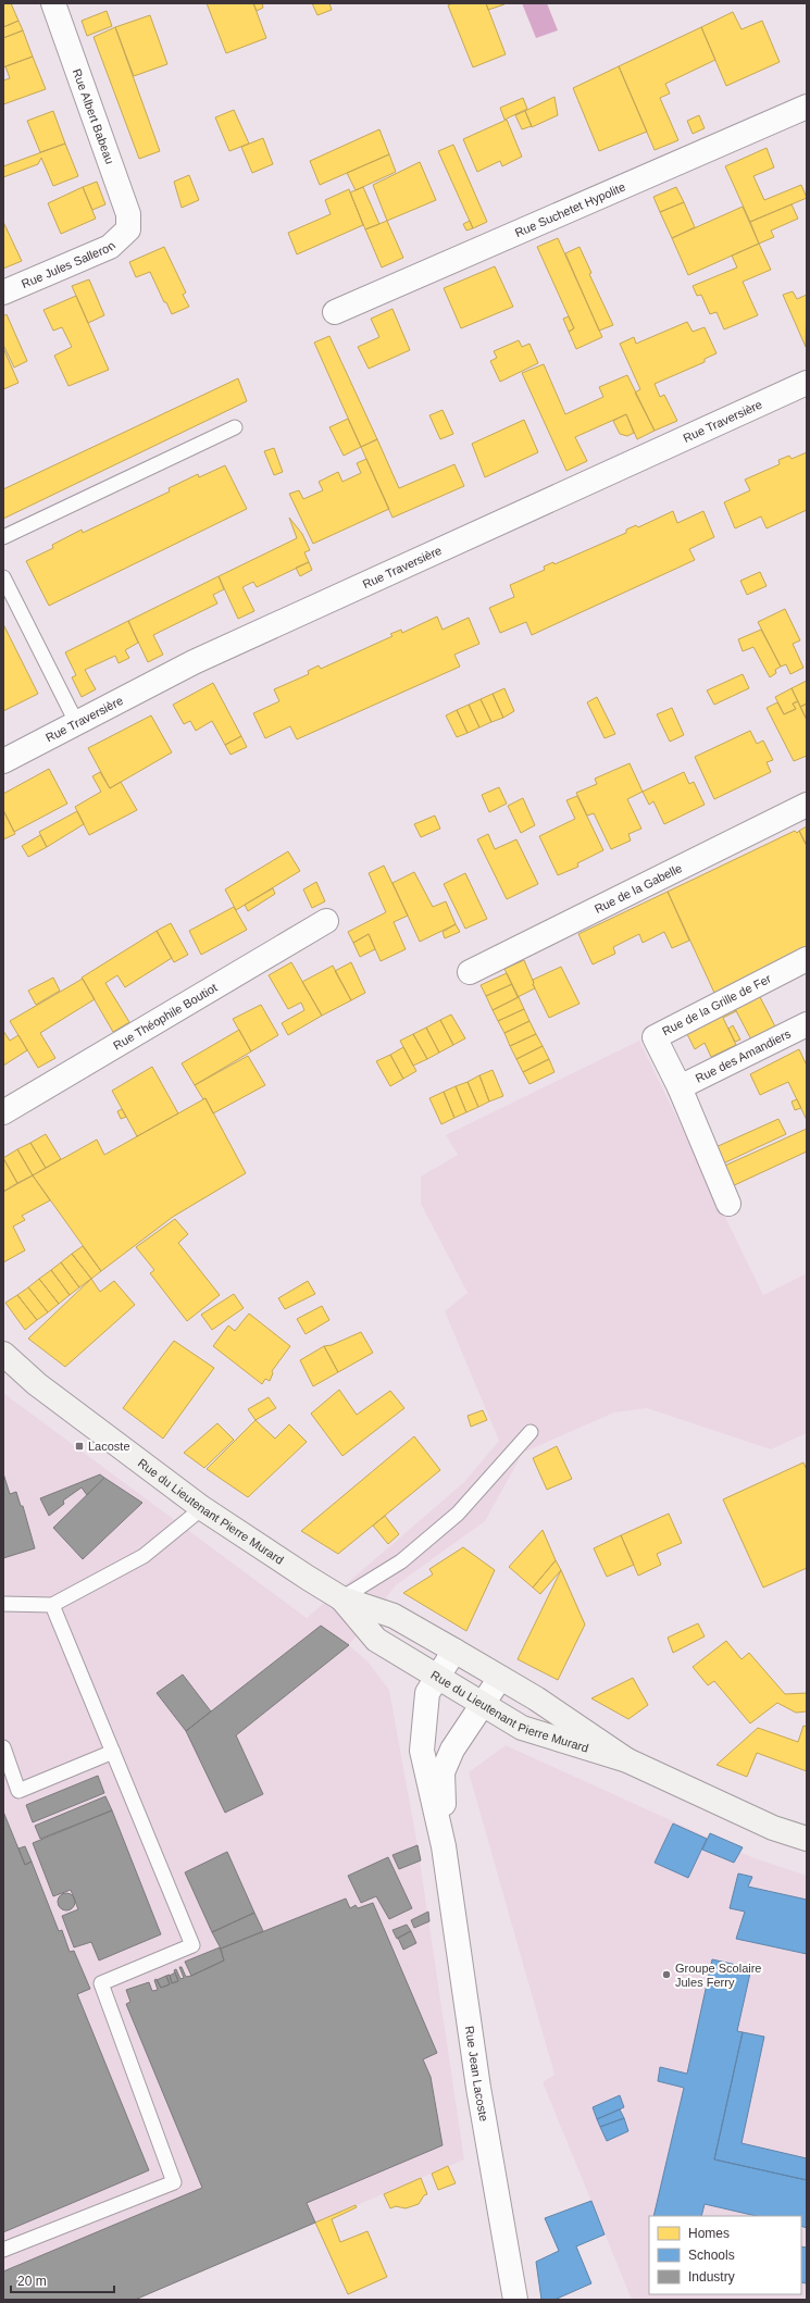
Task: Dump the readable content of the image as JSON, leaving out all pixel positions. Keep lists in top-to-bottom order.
{
  "streets": {
    "main road": ["Rue du Lieutenant Pierre Murard"],
    "street": [
      "Rue Albert Babeau",
      "Rue Suchetet Hypolite",
      "Rue Jules Salleron",
      "Rue Traversière",
      "Rue de la Gabelle",
      "Rue de la Grille de Fer",
      "Rue Théophile Boutiot",
      "Rue des Amandiers",
      "Rue Jean Lacoste"
    ]
  },
  "crossings": [
    ["Rue Albert Babeau", "Rue Jules Salleron"],
    ["Rue de la Grille de Fer", "Rue des Amandiers"],
    ["Rue du Lieutenant Pierre Murard", "Rue Jean Lacoste"]
  ],
  "places": {
    "transit": ["Lacoste"],
    "other": ["Groupe Scolaire Jules Ferry"]
  },
  "legend": ["Homes", "Schools", "Industry"],
  "scale_bar": "20 m"
}
